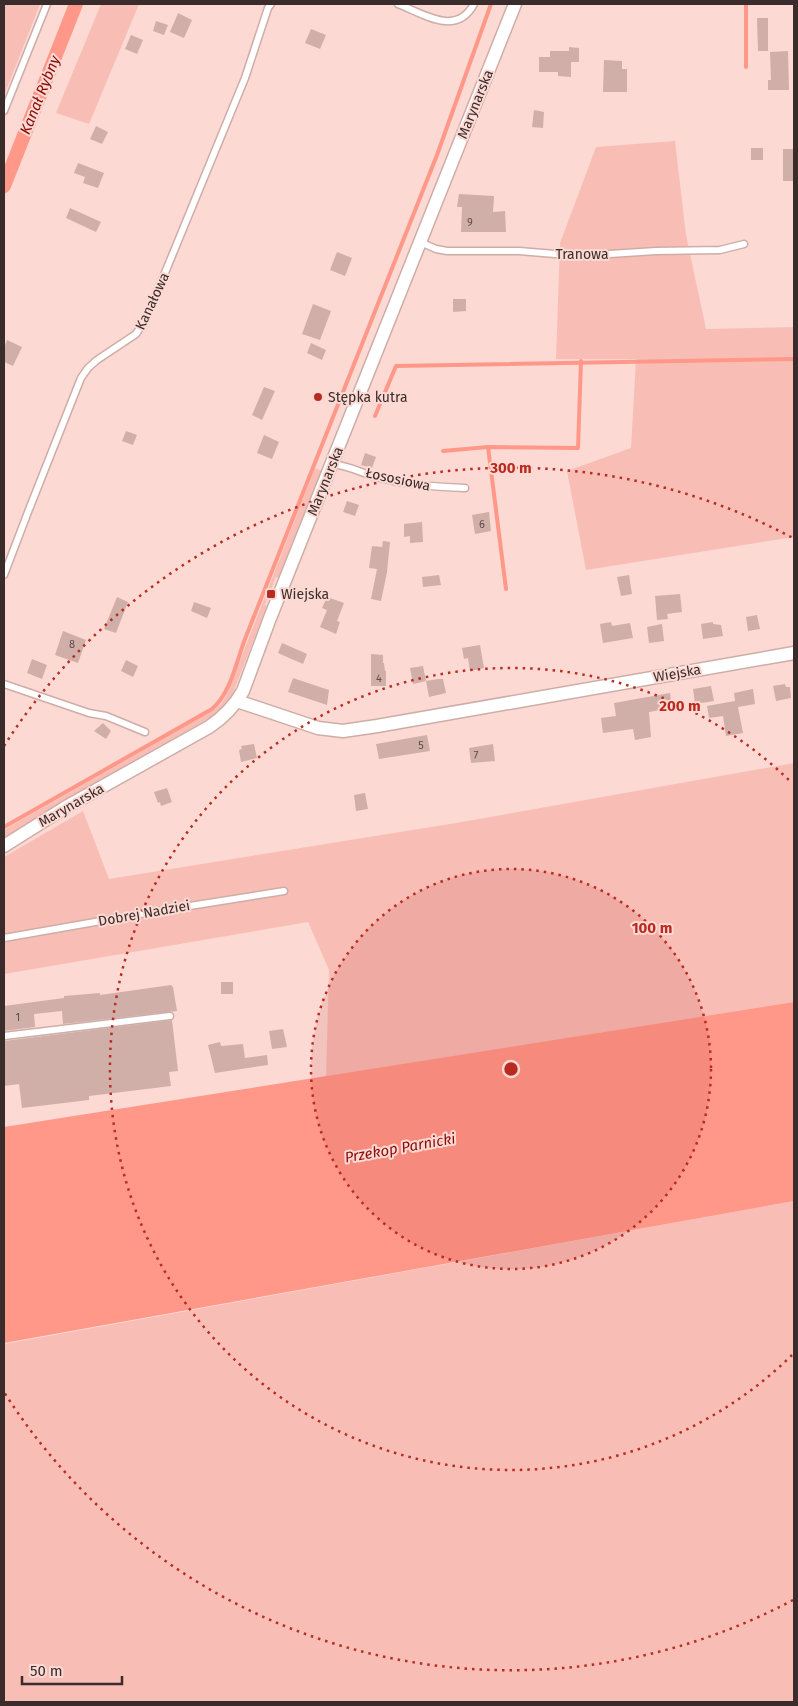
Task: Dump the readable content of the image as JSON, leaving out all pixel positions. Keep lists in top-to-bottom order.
{
  "streets": {
    "street": ["Marynarska", "Wiejska"],
    "lane": [
      "Tranowa",
      "Kanałowa",
      "Łososiowa",
      "Dobrej Nadziei"
    ]
  },
  "crossings": [
    ["Marynarska", "Tranowa"],
    ["Marynarska", "Łososiowa"],
    ["Marynarska", "Wiejska"]
  ],
  "water": ["Kanał Rybny", "Przekop Parnicki"],
  "places": {
    "other": ["Stępka kutra"],
    "transit": ["Wiejska"]
  },
  "house_numbers": [
    "9",
    "6",
    "8",
    "4",
    "5",
    "7",
    "1"
  ],
  "scale_bar": "50 m",
  "rings": ["300 m", "200 m", "100 m"]
}
